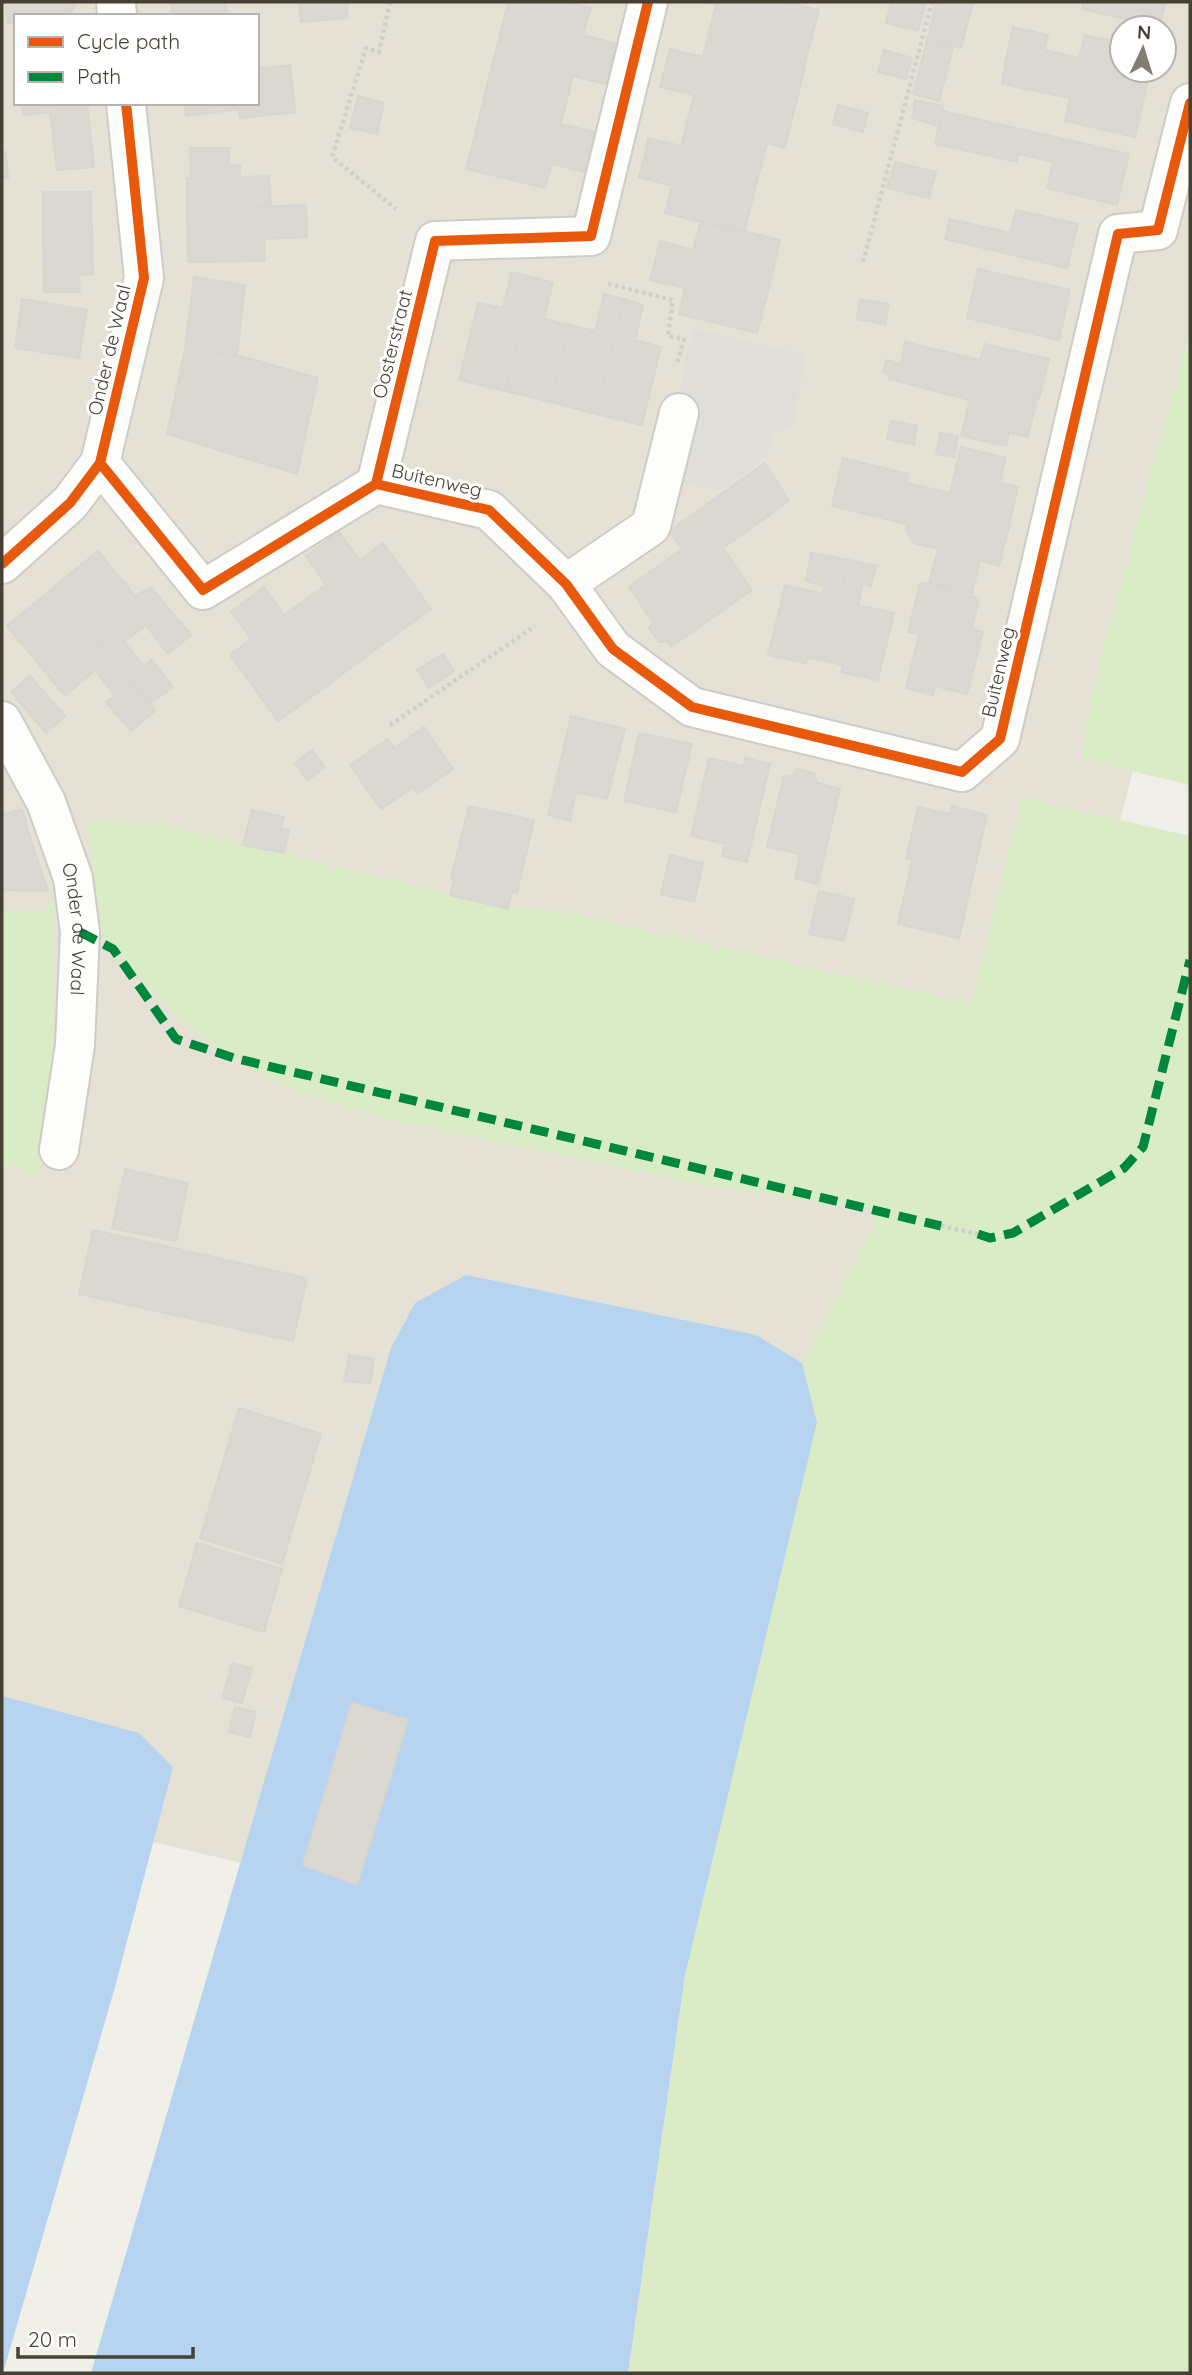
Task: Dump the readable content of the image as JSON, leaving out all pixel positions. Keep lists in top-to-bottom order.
{
  "streets": {
    "street": ["Oosterstraat", "Onder de Waal", "Buitenweg"]
  },
  "crossings": [
    ["Oosterstraat", "Buitenweg"]
  ],
  "legend": ["Cycle path", "Path"],
  "scale_bar": "20 m",
  "north": "top"
}
